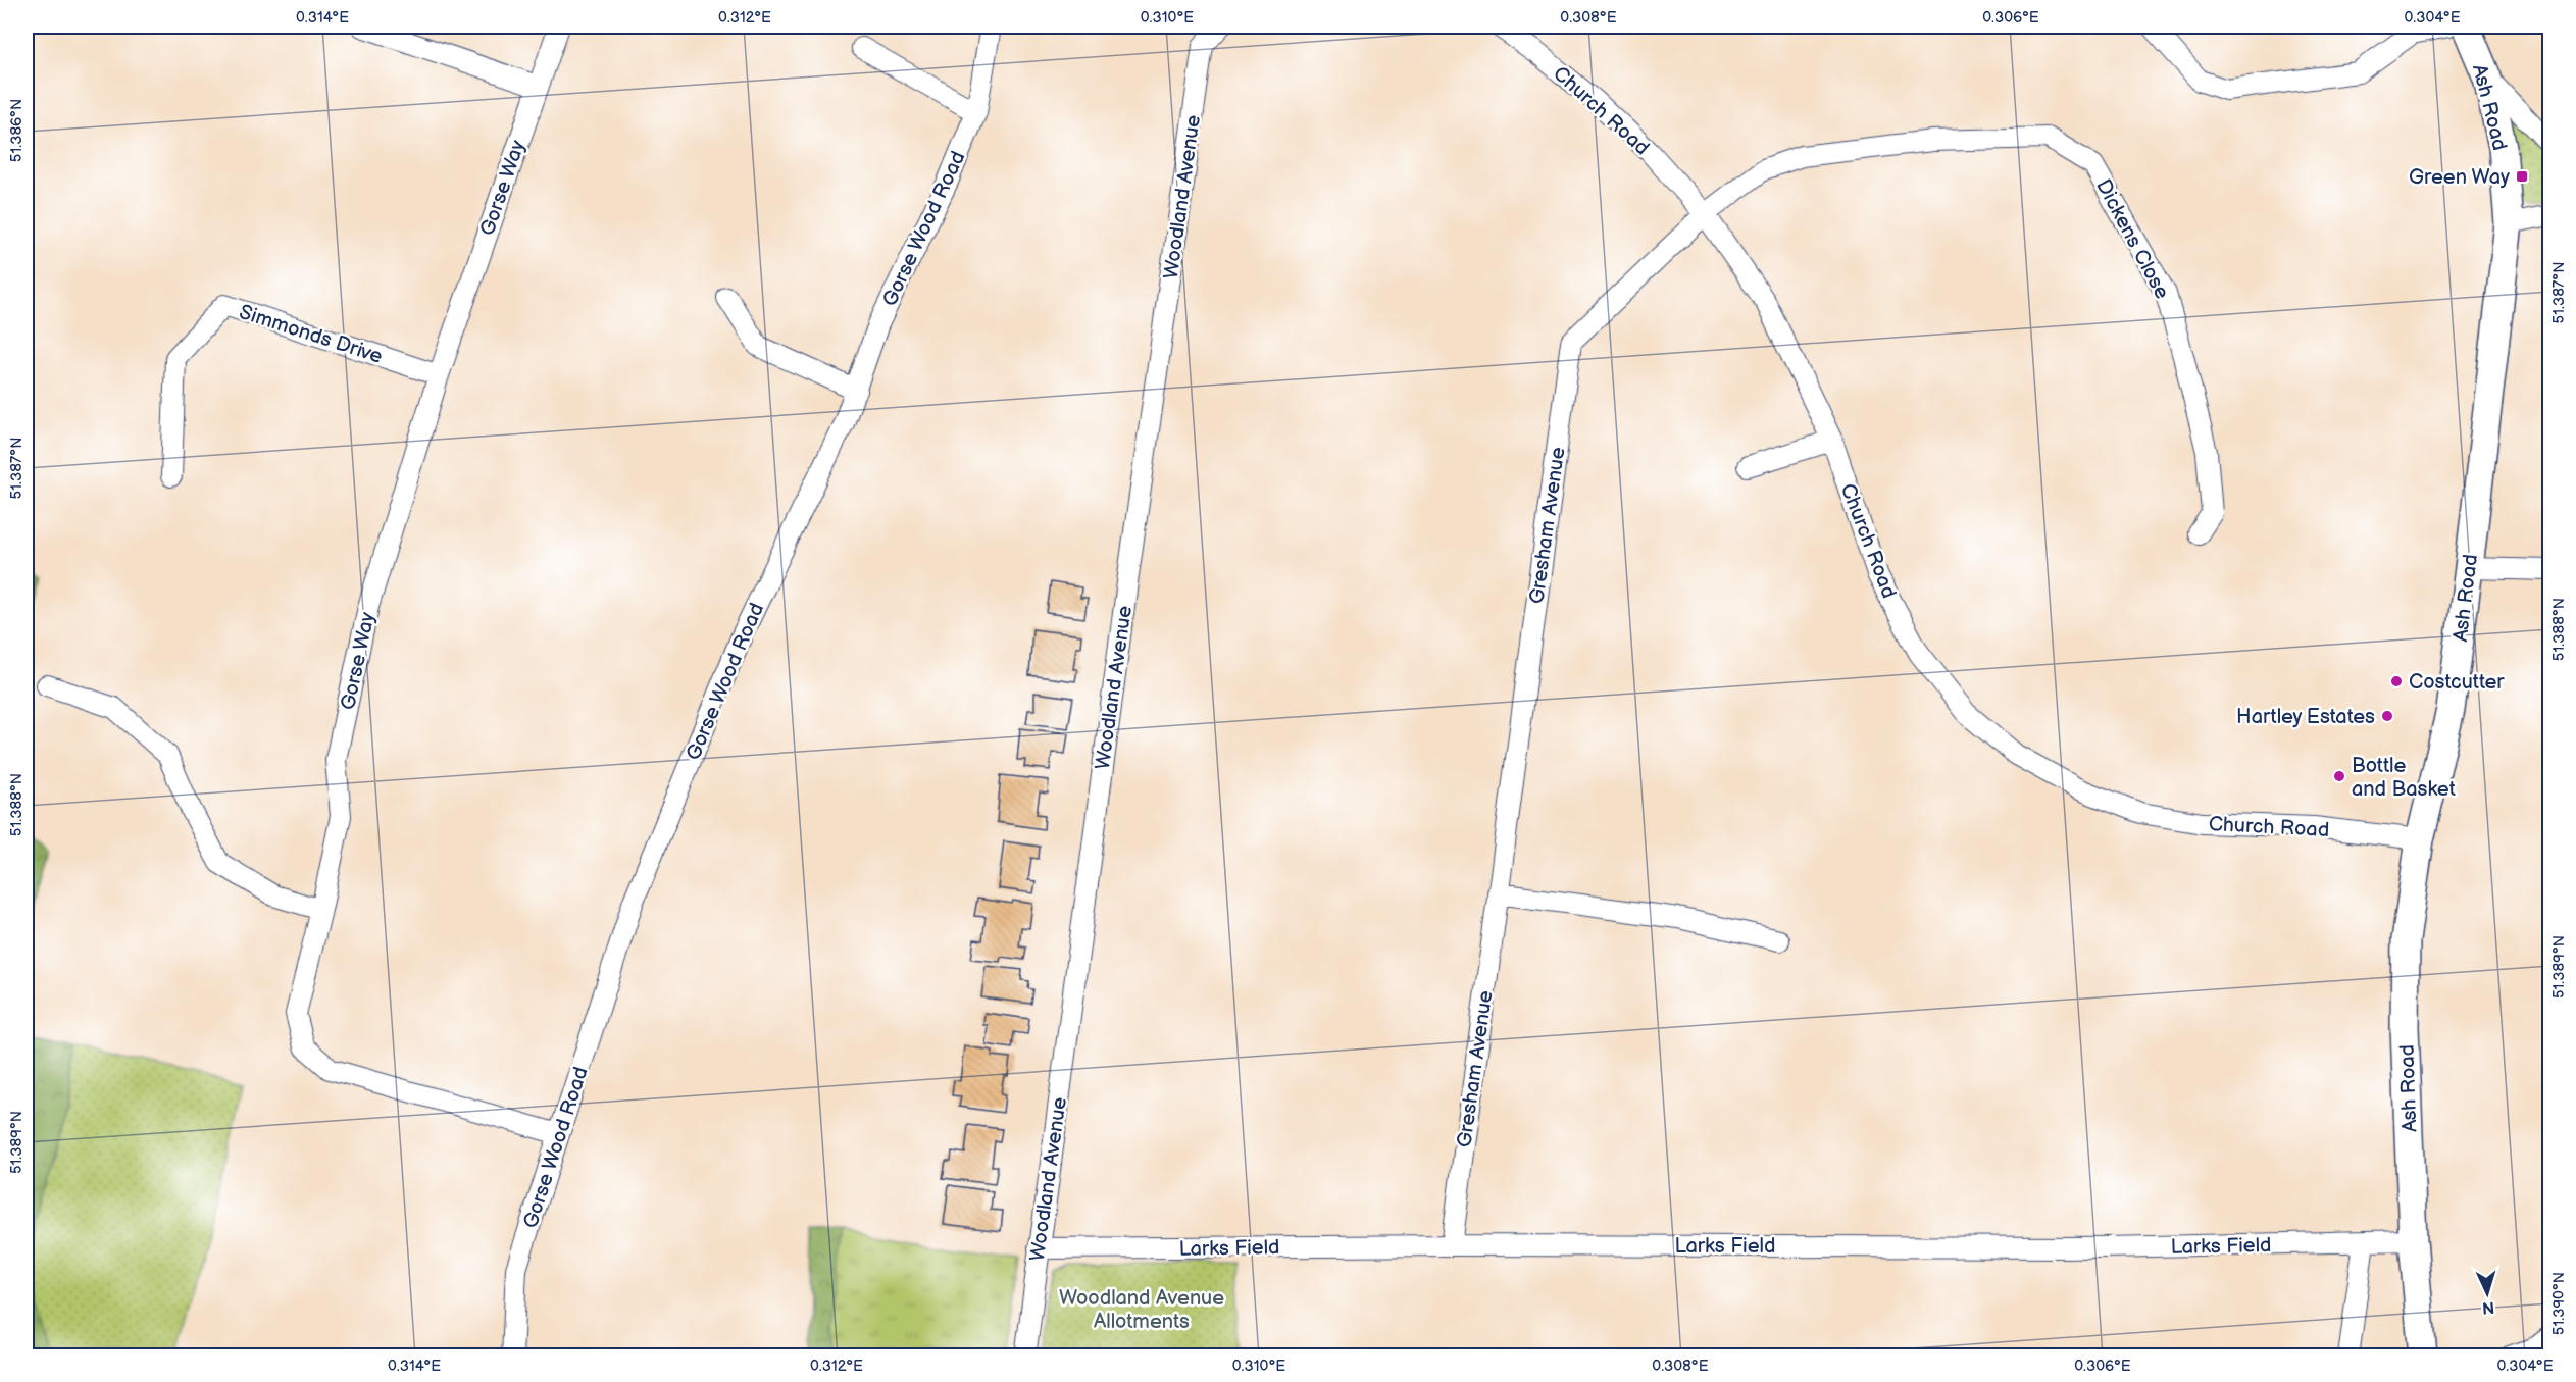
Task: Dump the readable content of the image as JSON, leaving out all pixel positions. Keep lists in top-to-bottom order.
{
  "streets": {
    "street": [
      "Ash Road",
      "Church Road",
      "Gorse Way",
      "Woodland Avenue",
      "Gorse Wood Road",
      "Dickens Close",
      "Simmonds Drive",
      "Gresham Avenue",
      "Larks Field"
    ]
  },
  "crossings": [
    ["Ash Road", "Church Road"],
    ["Ash Road", "Larks Field"],
    ["Church Road", "Dickens Close"],
    ["Church Road", "Gresham Avenue"],
    ["Gorse Way", "Gorse Wood Road"],
    ["Gorse Way", "Simmonds Drive"],
    ["Woodland Avenue", "Larks Field"],
    ["Dickens Close", "Gresham Avenue"],
    ["Gresham Avenue", "Larks Field"]
  ],
  "parks": ["Woodland Avenue Allotments"],
  "places": {
    "transit": ["Green Way"],
    "other": ["Costcutter", "Hartley Estates", "Bottle and Basket"]
  },
  "north": "bottom",
  "coordinates": [
    "0.314°E",
    "0.312°E",
    "0.310°E",
    "0.308°E",
    "0.306°E",
    "0.304°E",
    "51.386°N",
    "51.387°N",
    "51.388°N",
    "51.389°N",
    "51.390°N"
  ]
}
